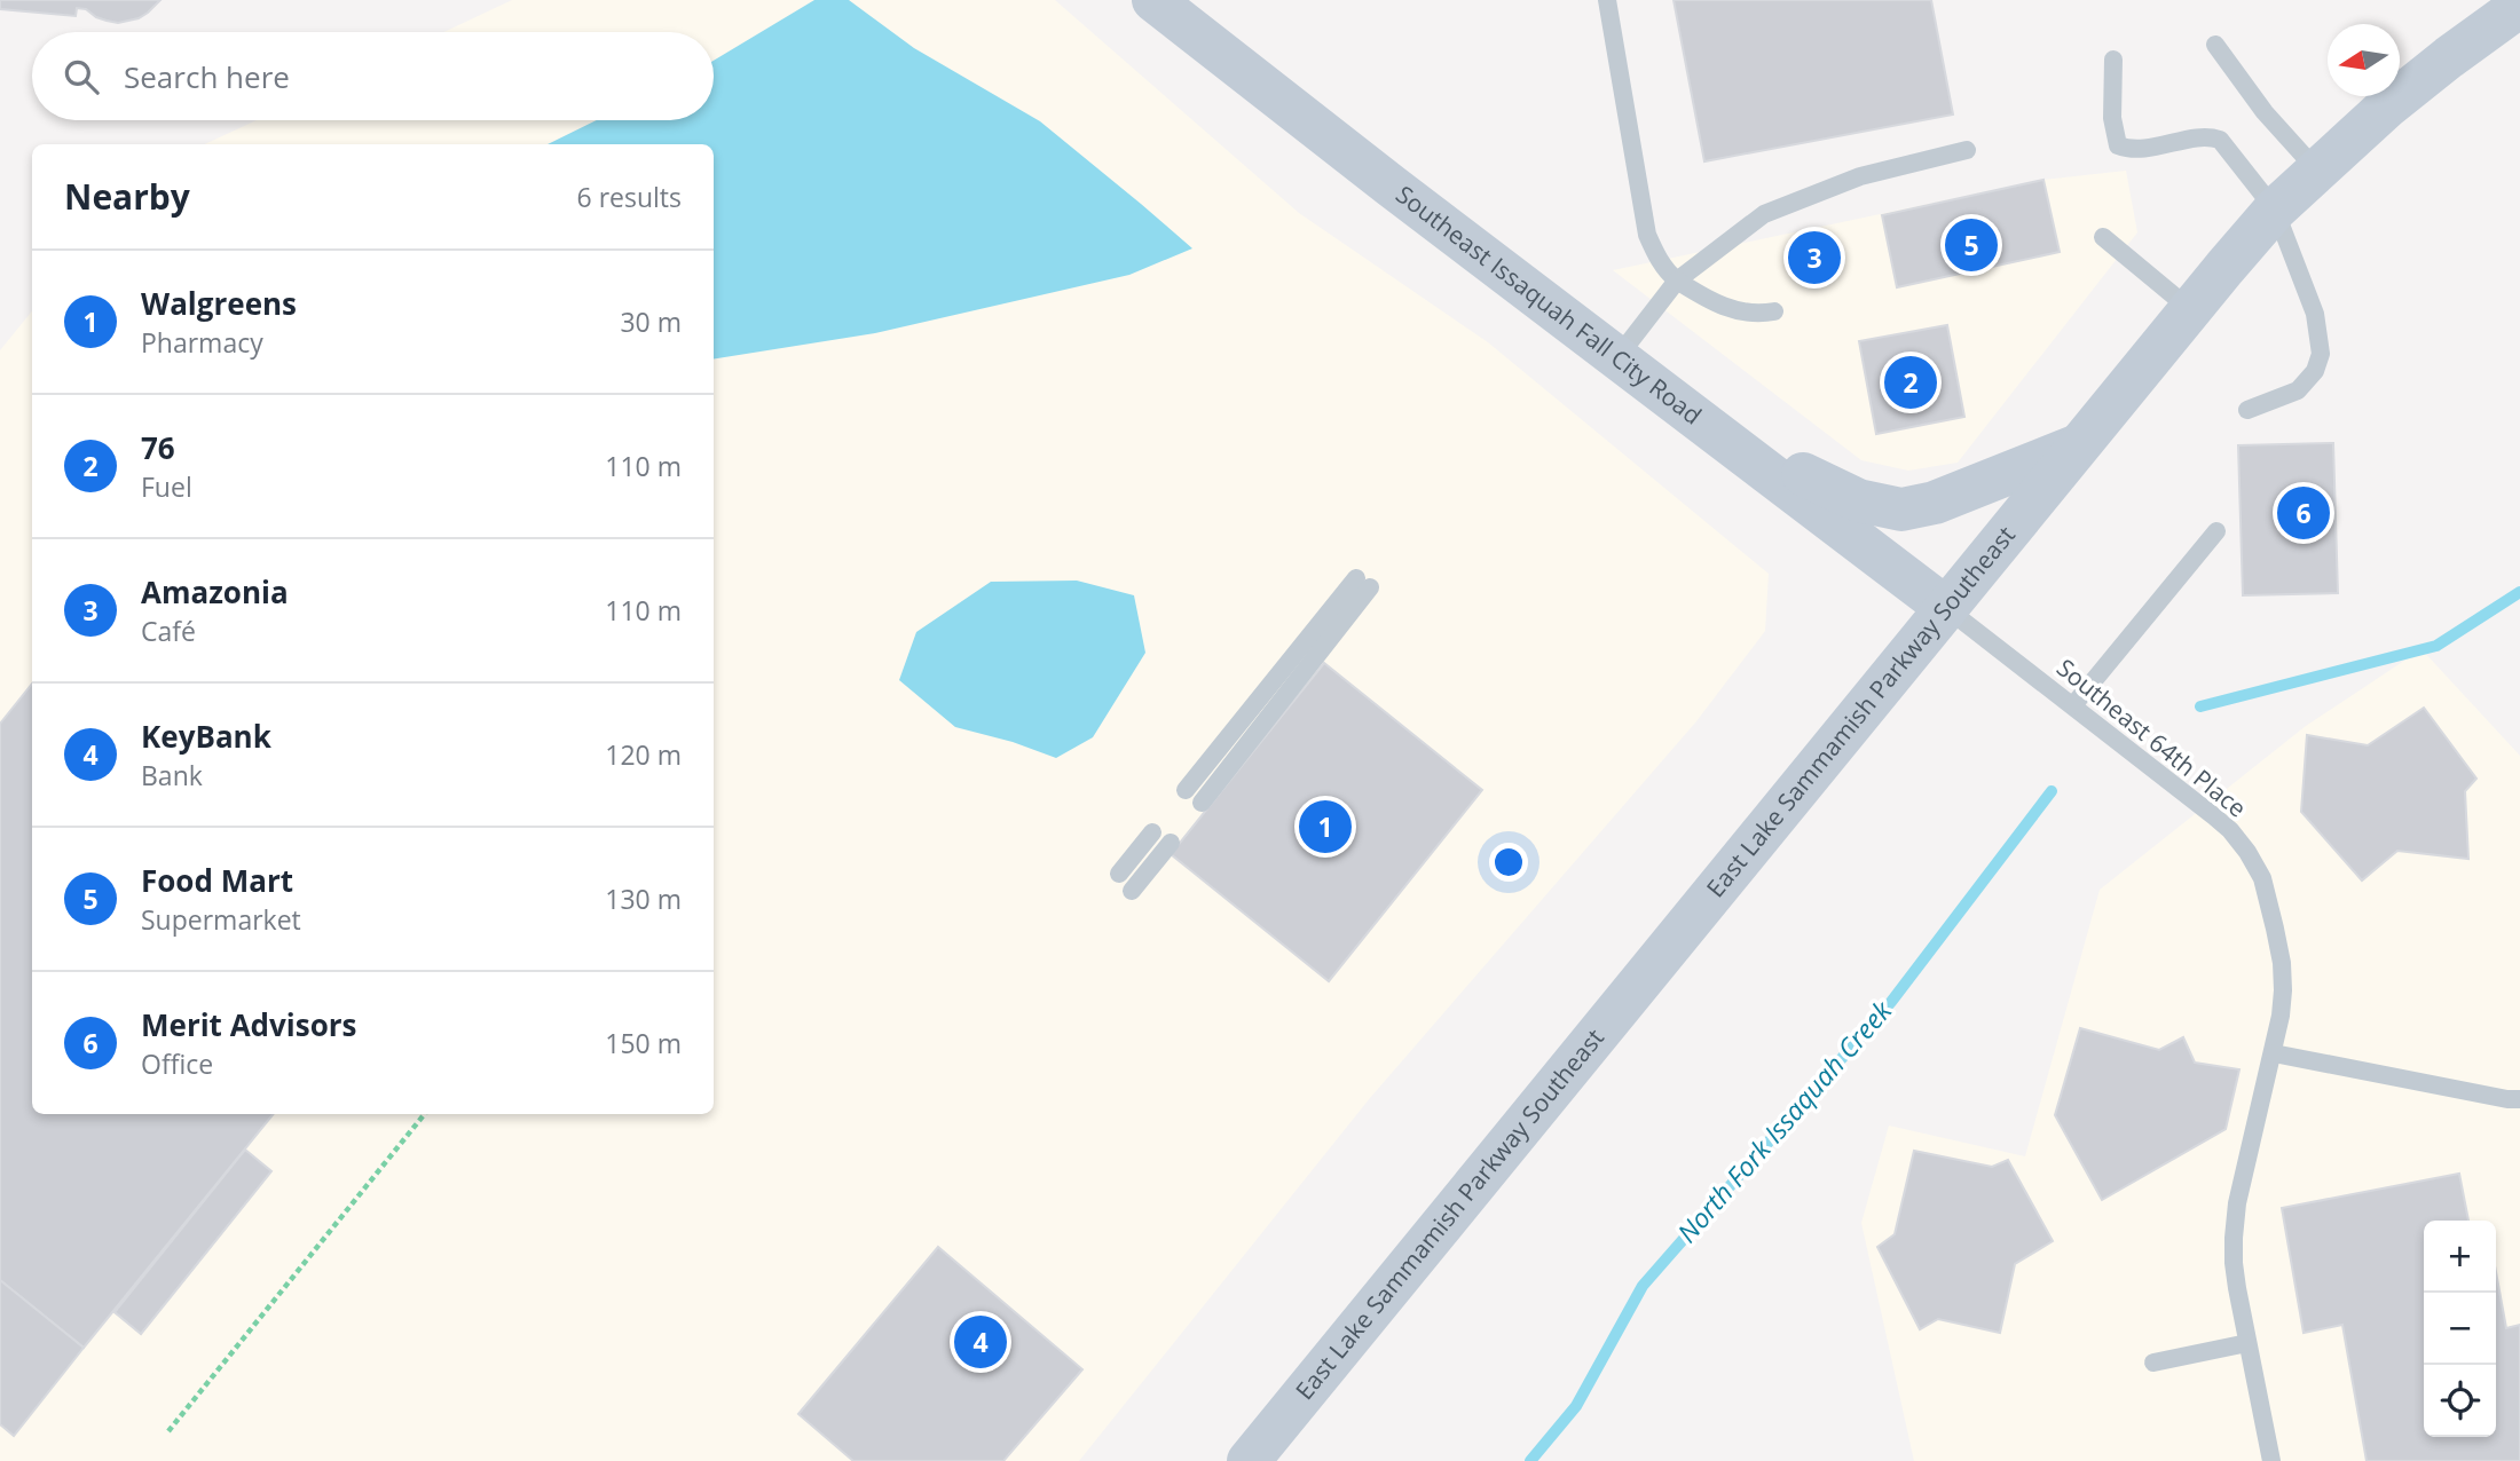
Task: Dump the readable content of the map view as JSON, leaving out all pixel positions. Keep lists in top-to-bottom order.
{
  "streets": {
    "main road": ["Southeast Issaquah Fall City Road", "East Lake Sammamish Parkway Southeast"],
    "lane": ["Southeast 64th Place"]
  },
  "crossings": [
    ["Southeast Issaquah Fall City Road", "East Lake Sammamish Parkway Southeast"],
    ["Southeast Issaquah Fall City Road", "Southeast 64th Place"],
    ["East Lake Sammamish Parkway Southeast", "Southeast 64th Place"]
  ],
  "water": ["North Fork Issaquah Creek"],
  "north": "left",
  "page": {
    "search": "Search here",
    "heading": ["Nearby", "6 results"],
    "pins": [
      "5",
      "3",
      "2",
      "6",
      "1",
      "4"
    ],
    "list": [
      {
        "mark": "1",
        "name": "Walgreens",
        "note": "Pharmacy",
        "value": "30 m"
      },
      {
        "mark": "2",
        "name": "76",
        "note": "Fuel",
        "value": "110 m"
      },
      {
        "mark": "3",
        "name": "Amazonia",
        "note": "Café",
        "value": "110 m"
      },
      {
        "mark": "4",
        "name": "KeyBank",
        "note": "Bank",
        "value": "120 m"
      },
      {
        "mark": "5",
        "name": "Food Mart",
        "note": "Supermarket",
        "value": "130 m"
      },
      {
        "mark": "6",
        "name": "Merit Advisors",
        "note": "Office",
        "value": "150 m"
      }
    ],
    "map_buttons": ["+", "−"]
  }
}
